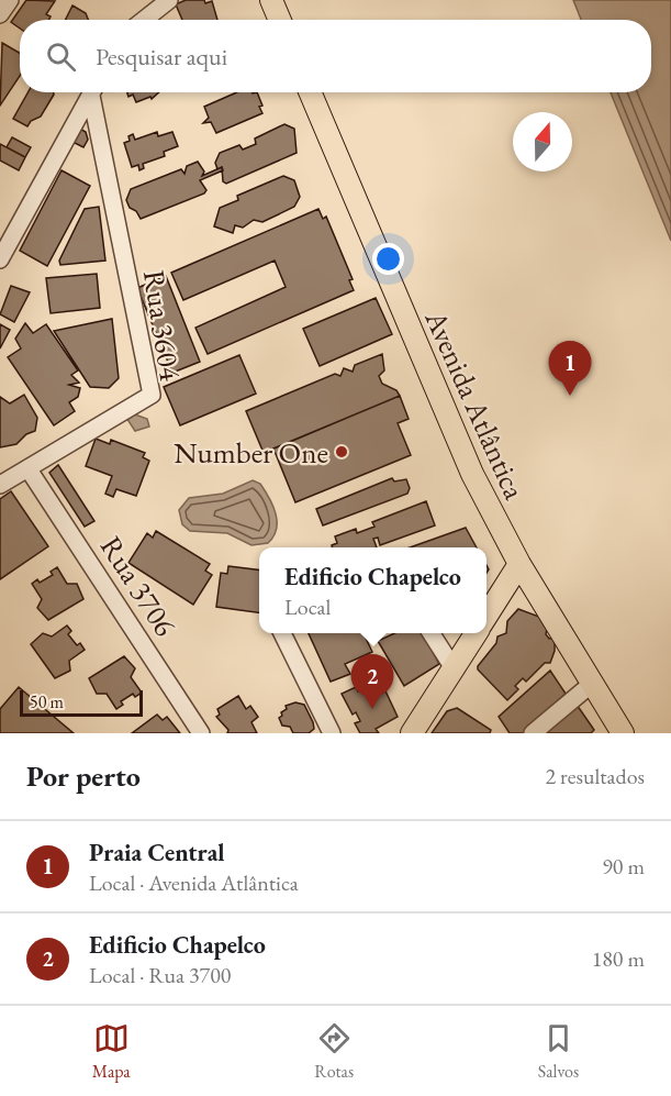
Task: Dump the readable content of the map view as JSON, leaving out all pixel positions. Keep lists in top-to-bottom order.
{
  "streets": {
    "main road": ["Avenida Atlântica"],
    "street": ["Rua 3604", "Rua 3706"]
  },
  "crossings": [
    ["Rua 3604", "Rua 3706"]
  ],
  "places": ["Number One"],
  "scale_bar": "50 m",
  "north": "top",
  "page": {
    "search": "Pesquisar aqui",
    "pins": ["1", "2"],
    "popup": ["Edificio Chapelco", "Local"],
    "scale": "50 m",
    "heading": ["Por perto", "2 resultados"],
    "list": [
      {
        "mark": "1",
        "name": "Praia Central",
        "note": "Local · Avenida Atlântica",
        "value": "90 m"
      },
      {
        "mark": "2",
        "name": "Edificio Chapelco",
        "note": "Local · Rua 3700",
        "value": "180 m"
      }
    ],
    "nav": ["Mapa", "Rotas", "Salvos"]
  }
}
